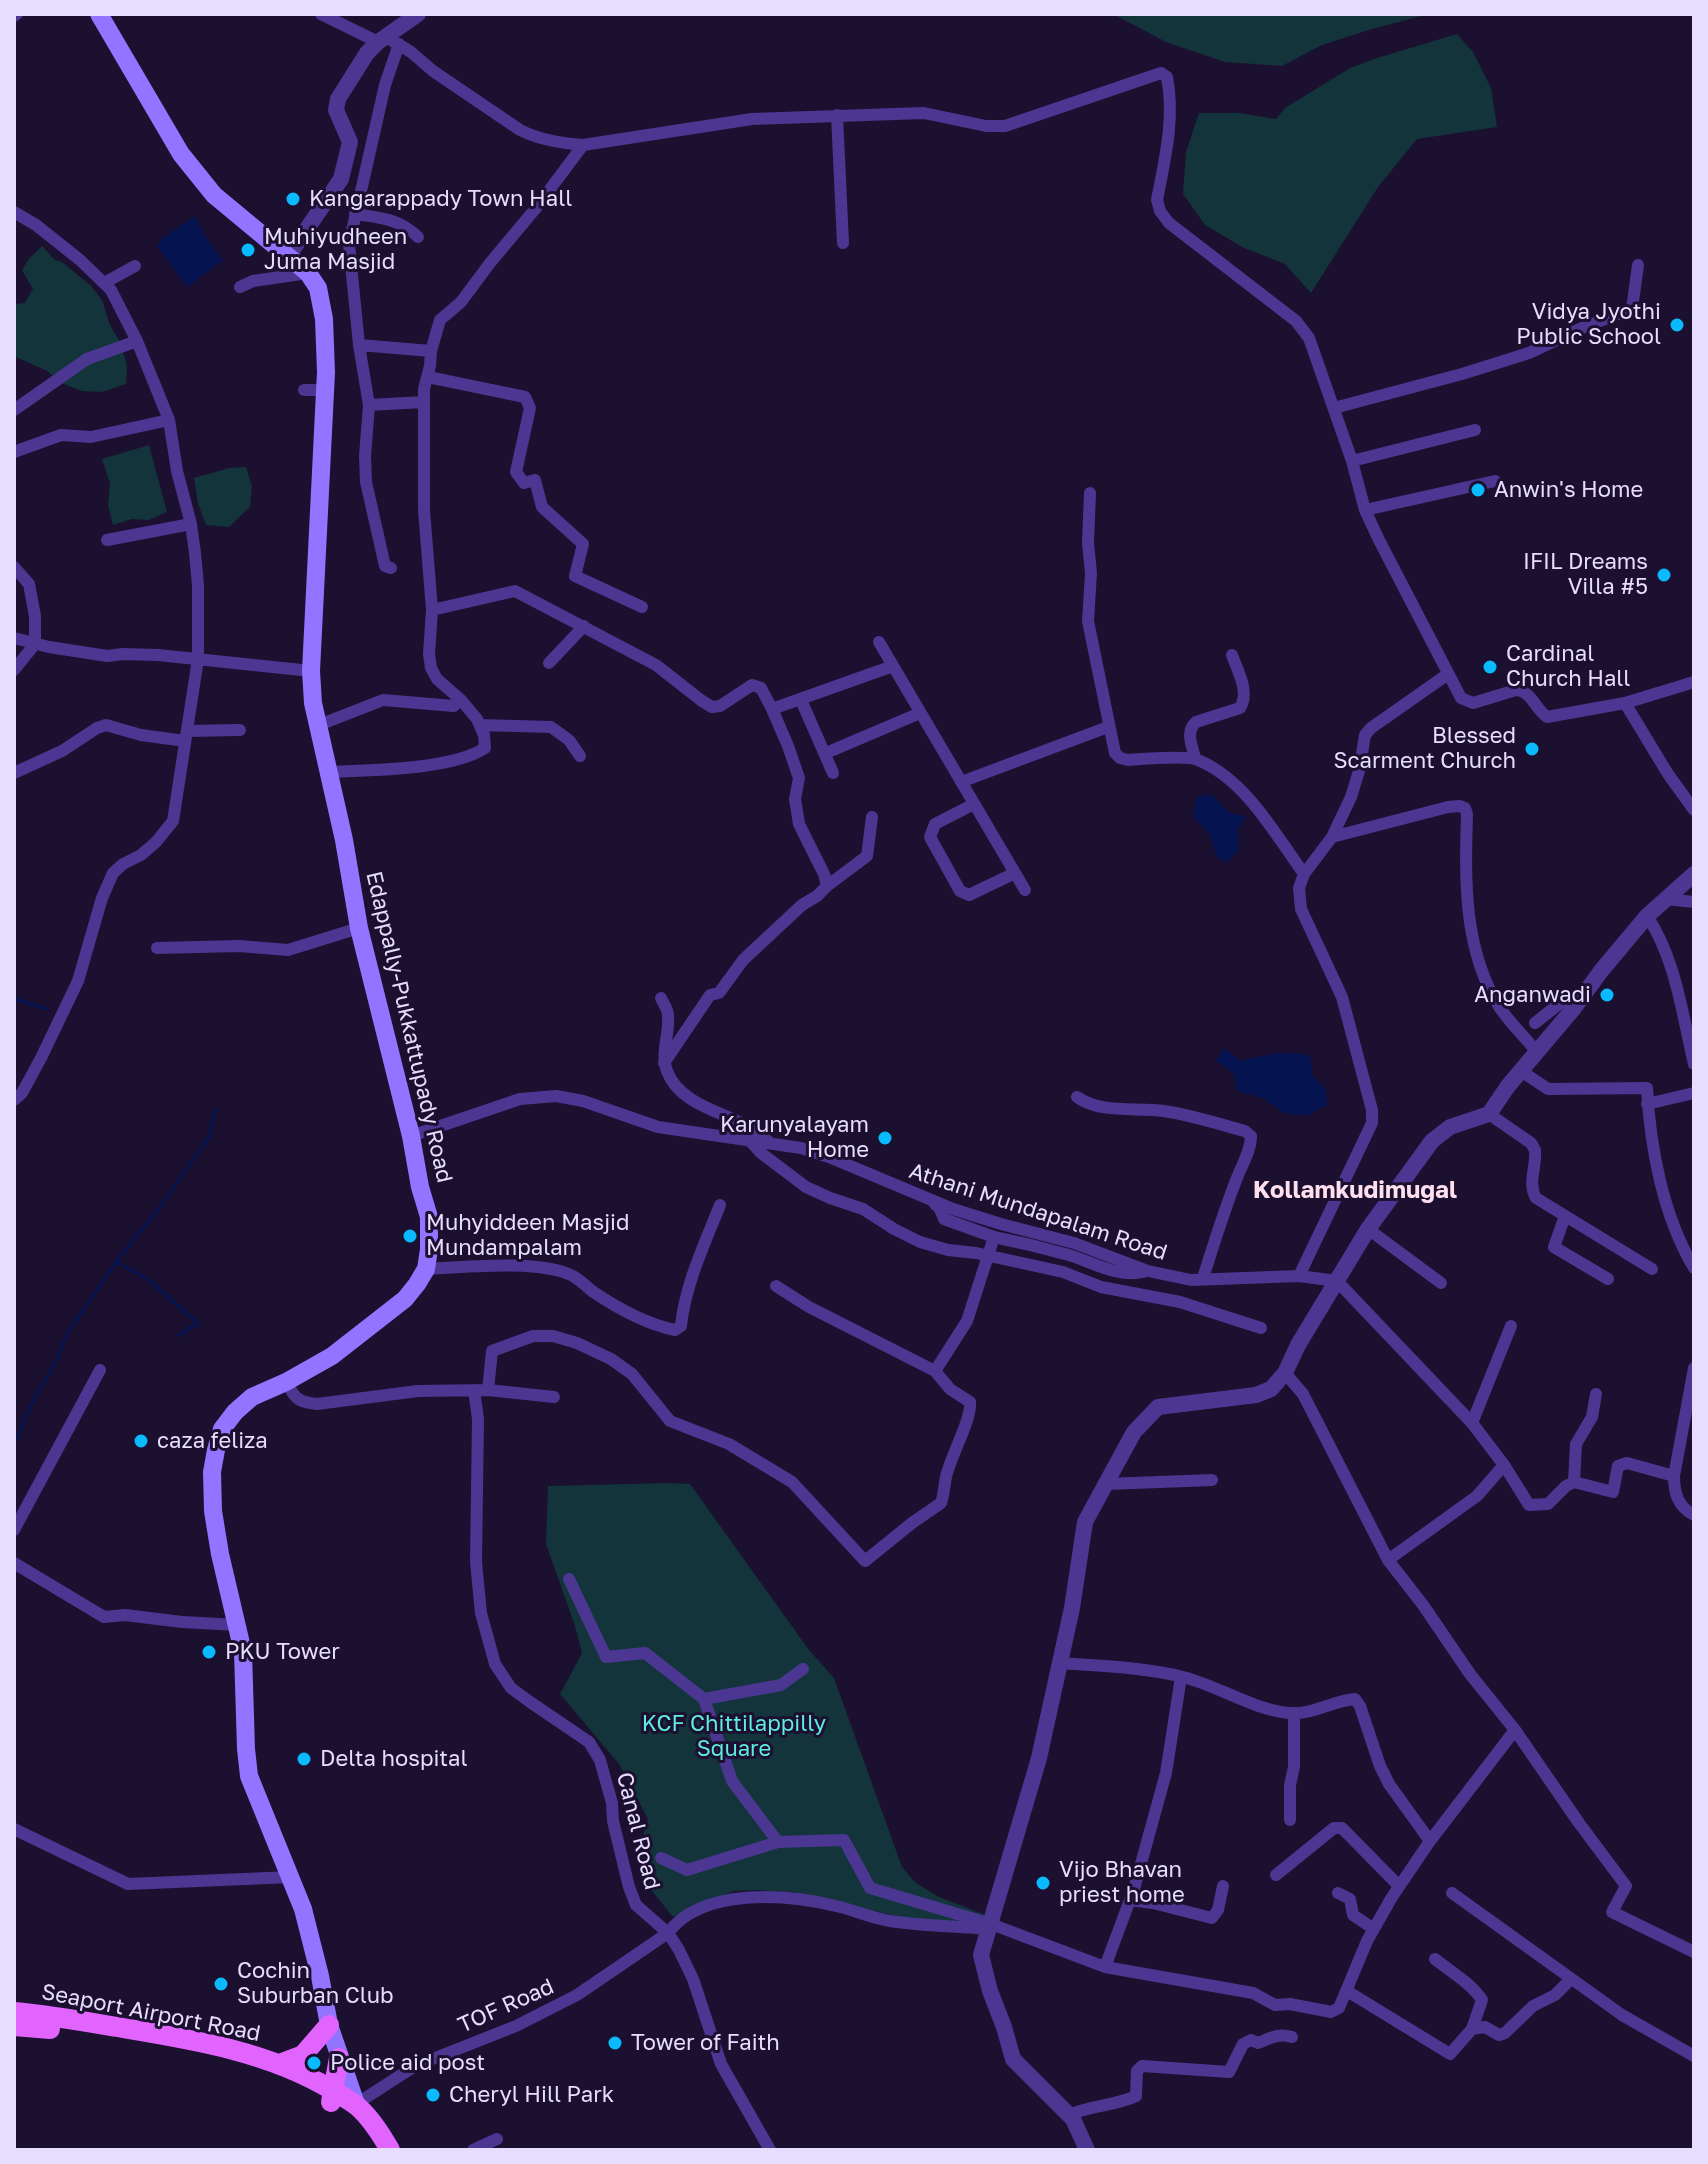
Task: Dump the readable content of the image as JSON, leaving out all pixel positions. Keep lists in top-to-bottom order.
{
  "streets": {
    "main road": ["Edappally-Pukkattupady Road", "Seaport Airport Road"],
    "street": ["Athani Mundapalam Road", "Canal Road", "TOF Road"]
  },
  "crossings": [
    ["Edappally-Pukkattupady Road", "Athani Mundapalam Road"],
    ["Canal Road", "TOF Road"],
    ["TOF Road", "Seaport Airport Road"]
  ],
  "districts": ["Kollamkudimugal"],
  "parks": ["KCF Chittilappilly Square"],
  "places": [
    "Kangarappady Town Hall",
    "Muhiyudheen Juma Masjid",
    "Vidya Jyothi Public School",
    "Anwin's Home",
    "IFIL Dreams Villa #5",
    "Cardinal Church Hall",
    "Blessed Scarment Church",
    "Anganwadi",
    "Karunyalayam Home",
    "Muhyiddeen Masjid Mundampalam",
    "caza feliza",
    "PKU Tower",
    "Delta hospital",
    "Vijo Bhavan priest home",
    "Cochin Suburban Club",
    "Tower of Faith",
    "Police aid post",
    "Cheryl Hill Park"
  ]
}
